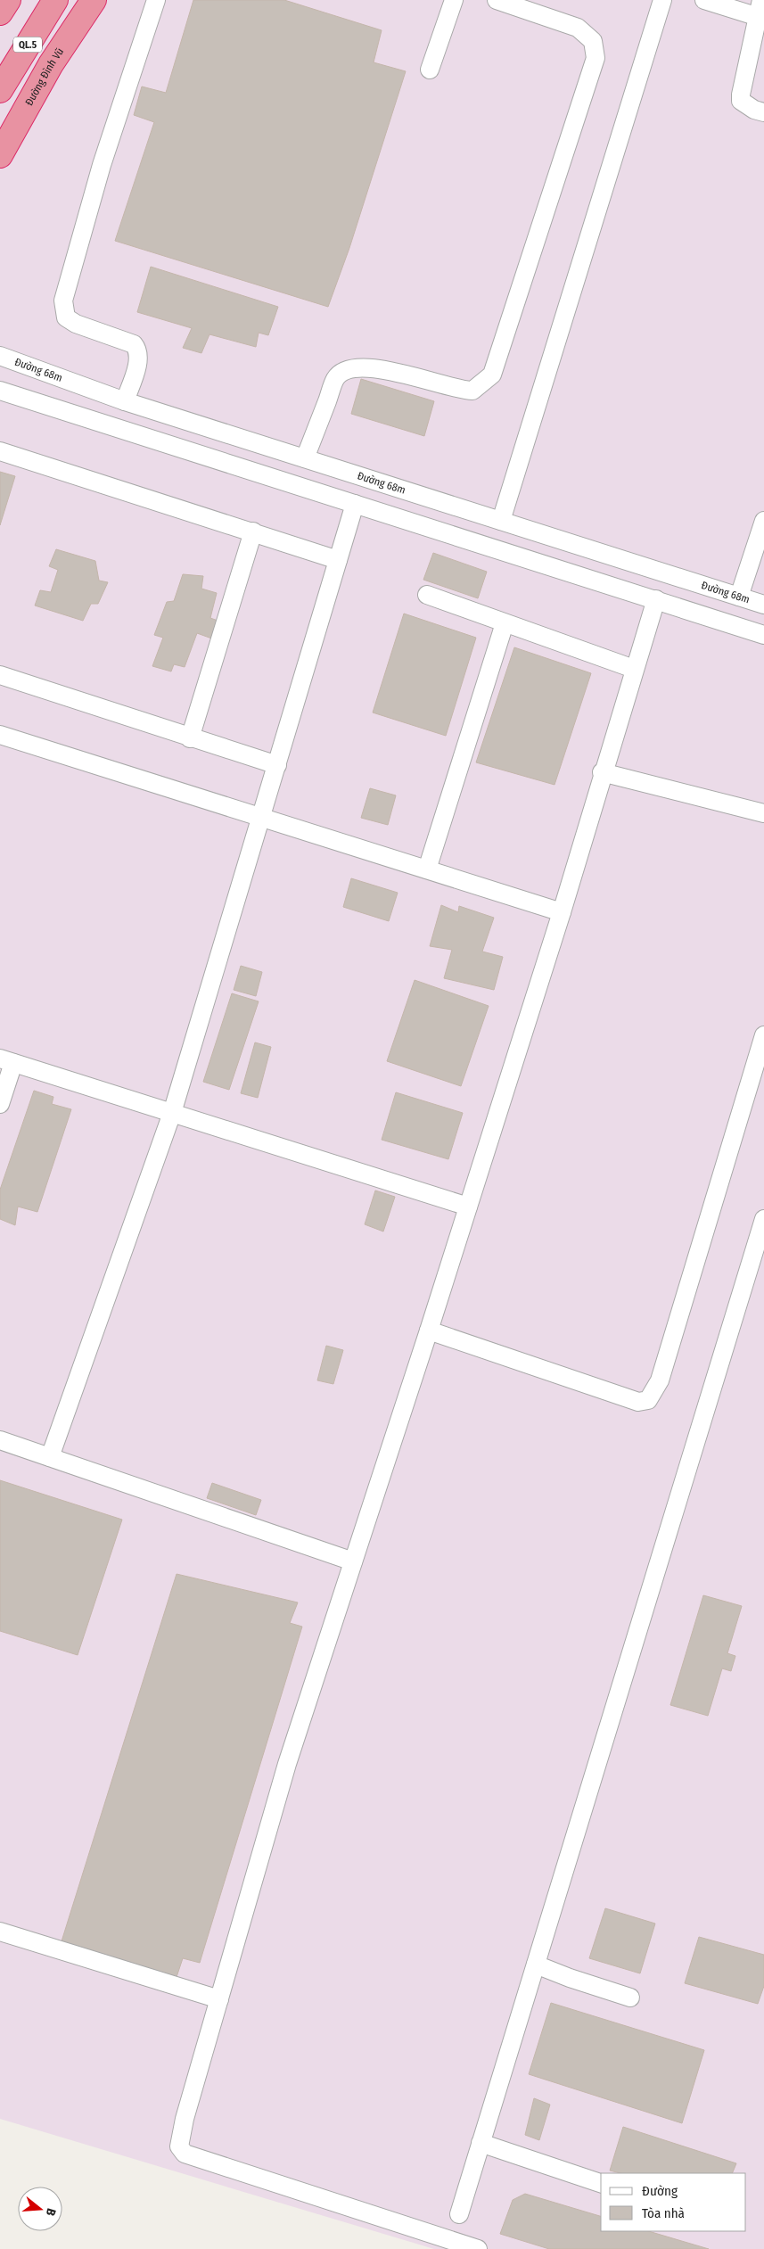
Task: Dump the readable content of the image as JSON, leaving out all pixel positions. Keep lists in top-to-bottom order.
{
  "streets": {
    "highway": ["QL.5", "Đường Đình Vũ"],
    "street": ["Đường 68m"]
  },
  "legend": ["Đường", "Tòa nhà"],
  "north": "right"
}
